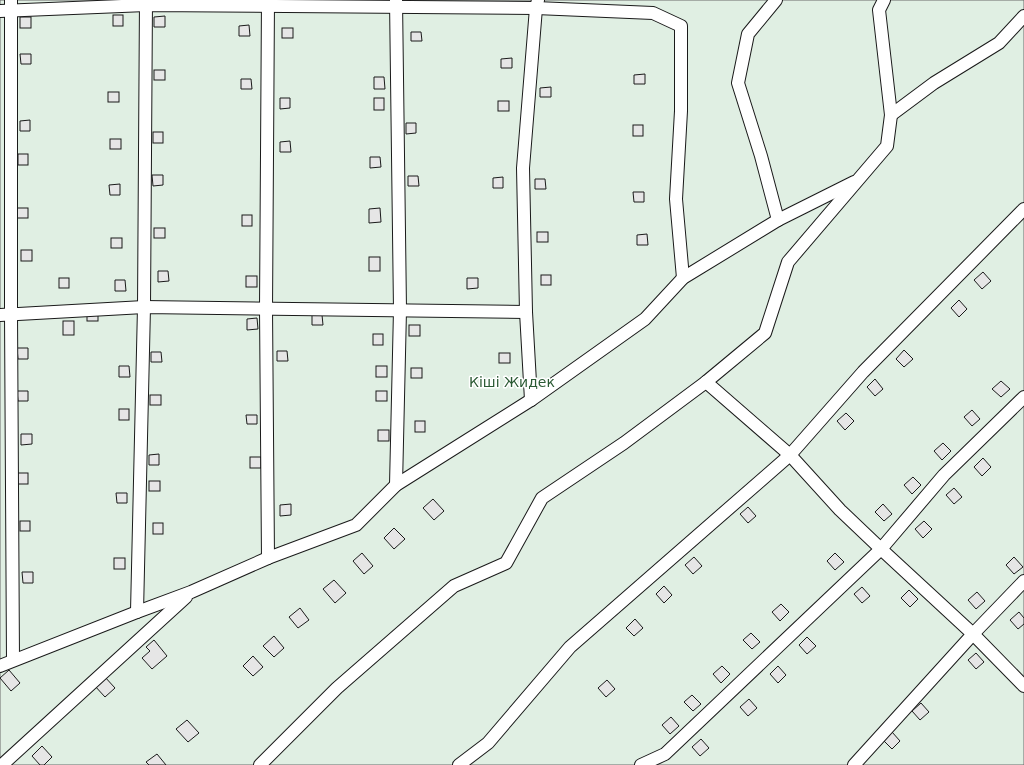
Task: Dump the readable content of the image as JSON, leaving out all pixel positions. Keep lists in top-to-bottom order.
{
  "parks": ["Кіші Жидек"]
}
